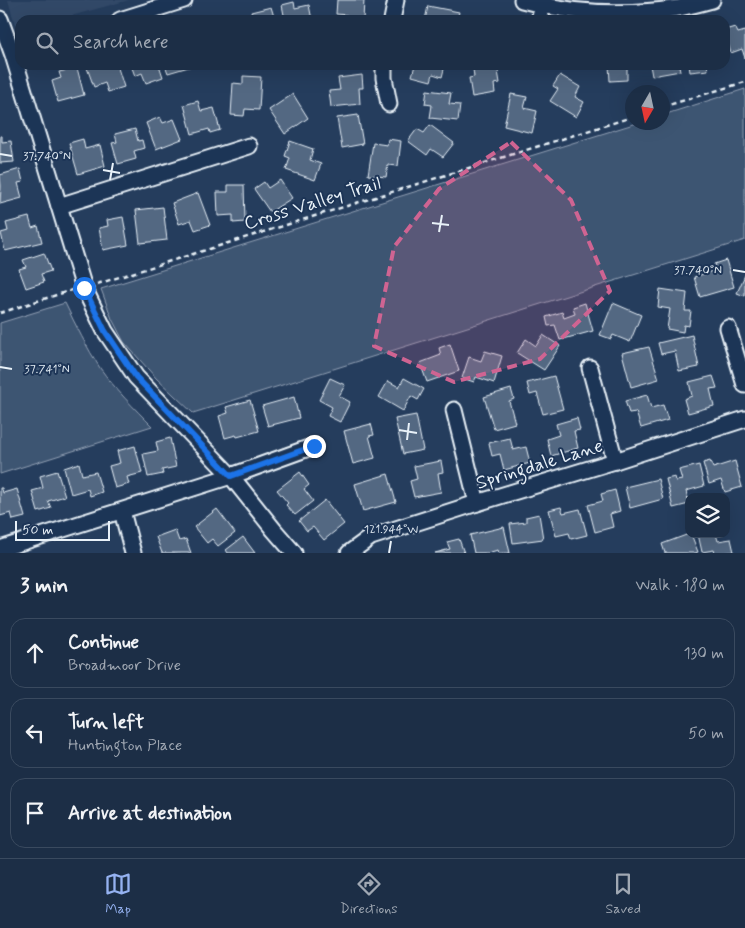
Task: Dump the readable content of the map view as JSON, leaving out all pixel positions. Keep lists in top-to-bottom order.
{
  "streets": {
    "street": ["Springdale Lane"],
    "path": ["Cross Valley Trail"]
  },
  "scale_bar": "50 m",
  "north": "bottom",
  "page": {
    "search": "Search here",
    "scale": "50 m",
    "heading": ["3 min", "Walk · 180 m"],
    "list": [
      ["Continue", "Broadmoor Drive", "130 m"],
      ["Turn left", "Huntington Place", "50 m"],
      "Arrive at destination"
    ],
    "nav": ["Map", "Directions", "Saved"]
  },
  "coordinates": ["37.740°N", "37.741°N", "121.944°W"]
}
